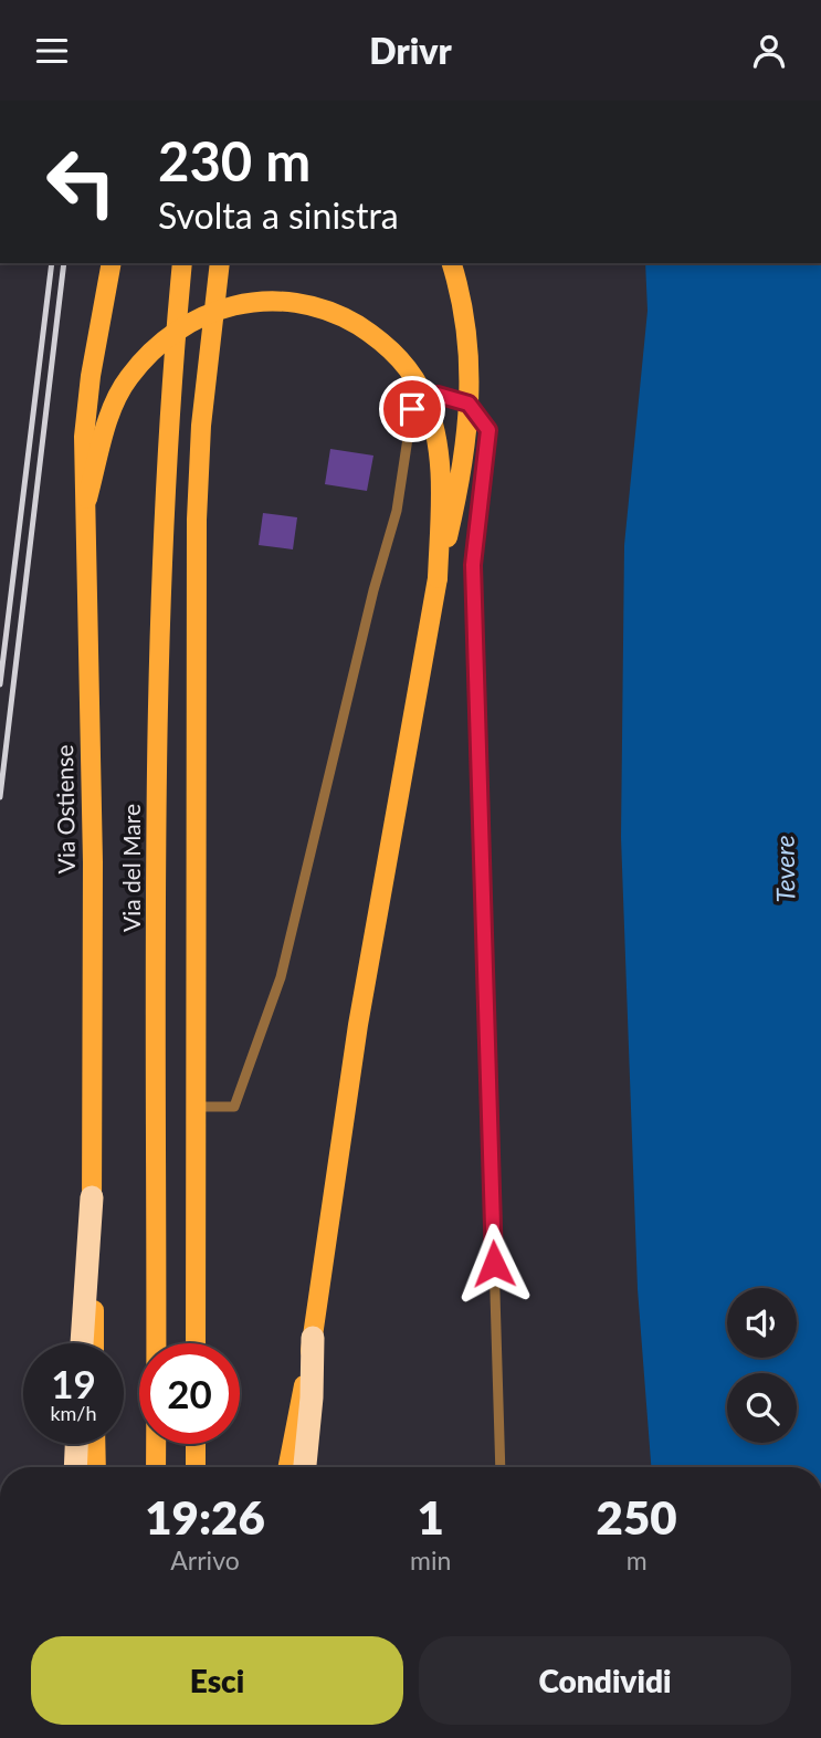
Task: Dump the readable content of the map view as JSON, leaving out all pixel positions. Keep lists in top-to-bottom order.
{
  "streets": {
    "main road": ["Via Ostiense", "Via del Mare"]
  },
  "water": ["Tevere"],
  "page": {
    "header": "Drivr",
    "turn": ["230 m", "Svolta a sinistra"],
    "speed": "19 km/h",
    "limit": "20",
    "eta": [
      "19:26",
      "Arrivo",
      "1",
      "min",
      "250",
      "m"
    ],
    "buttons": ["Esci", "Condividi"]
  }
}
